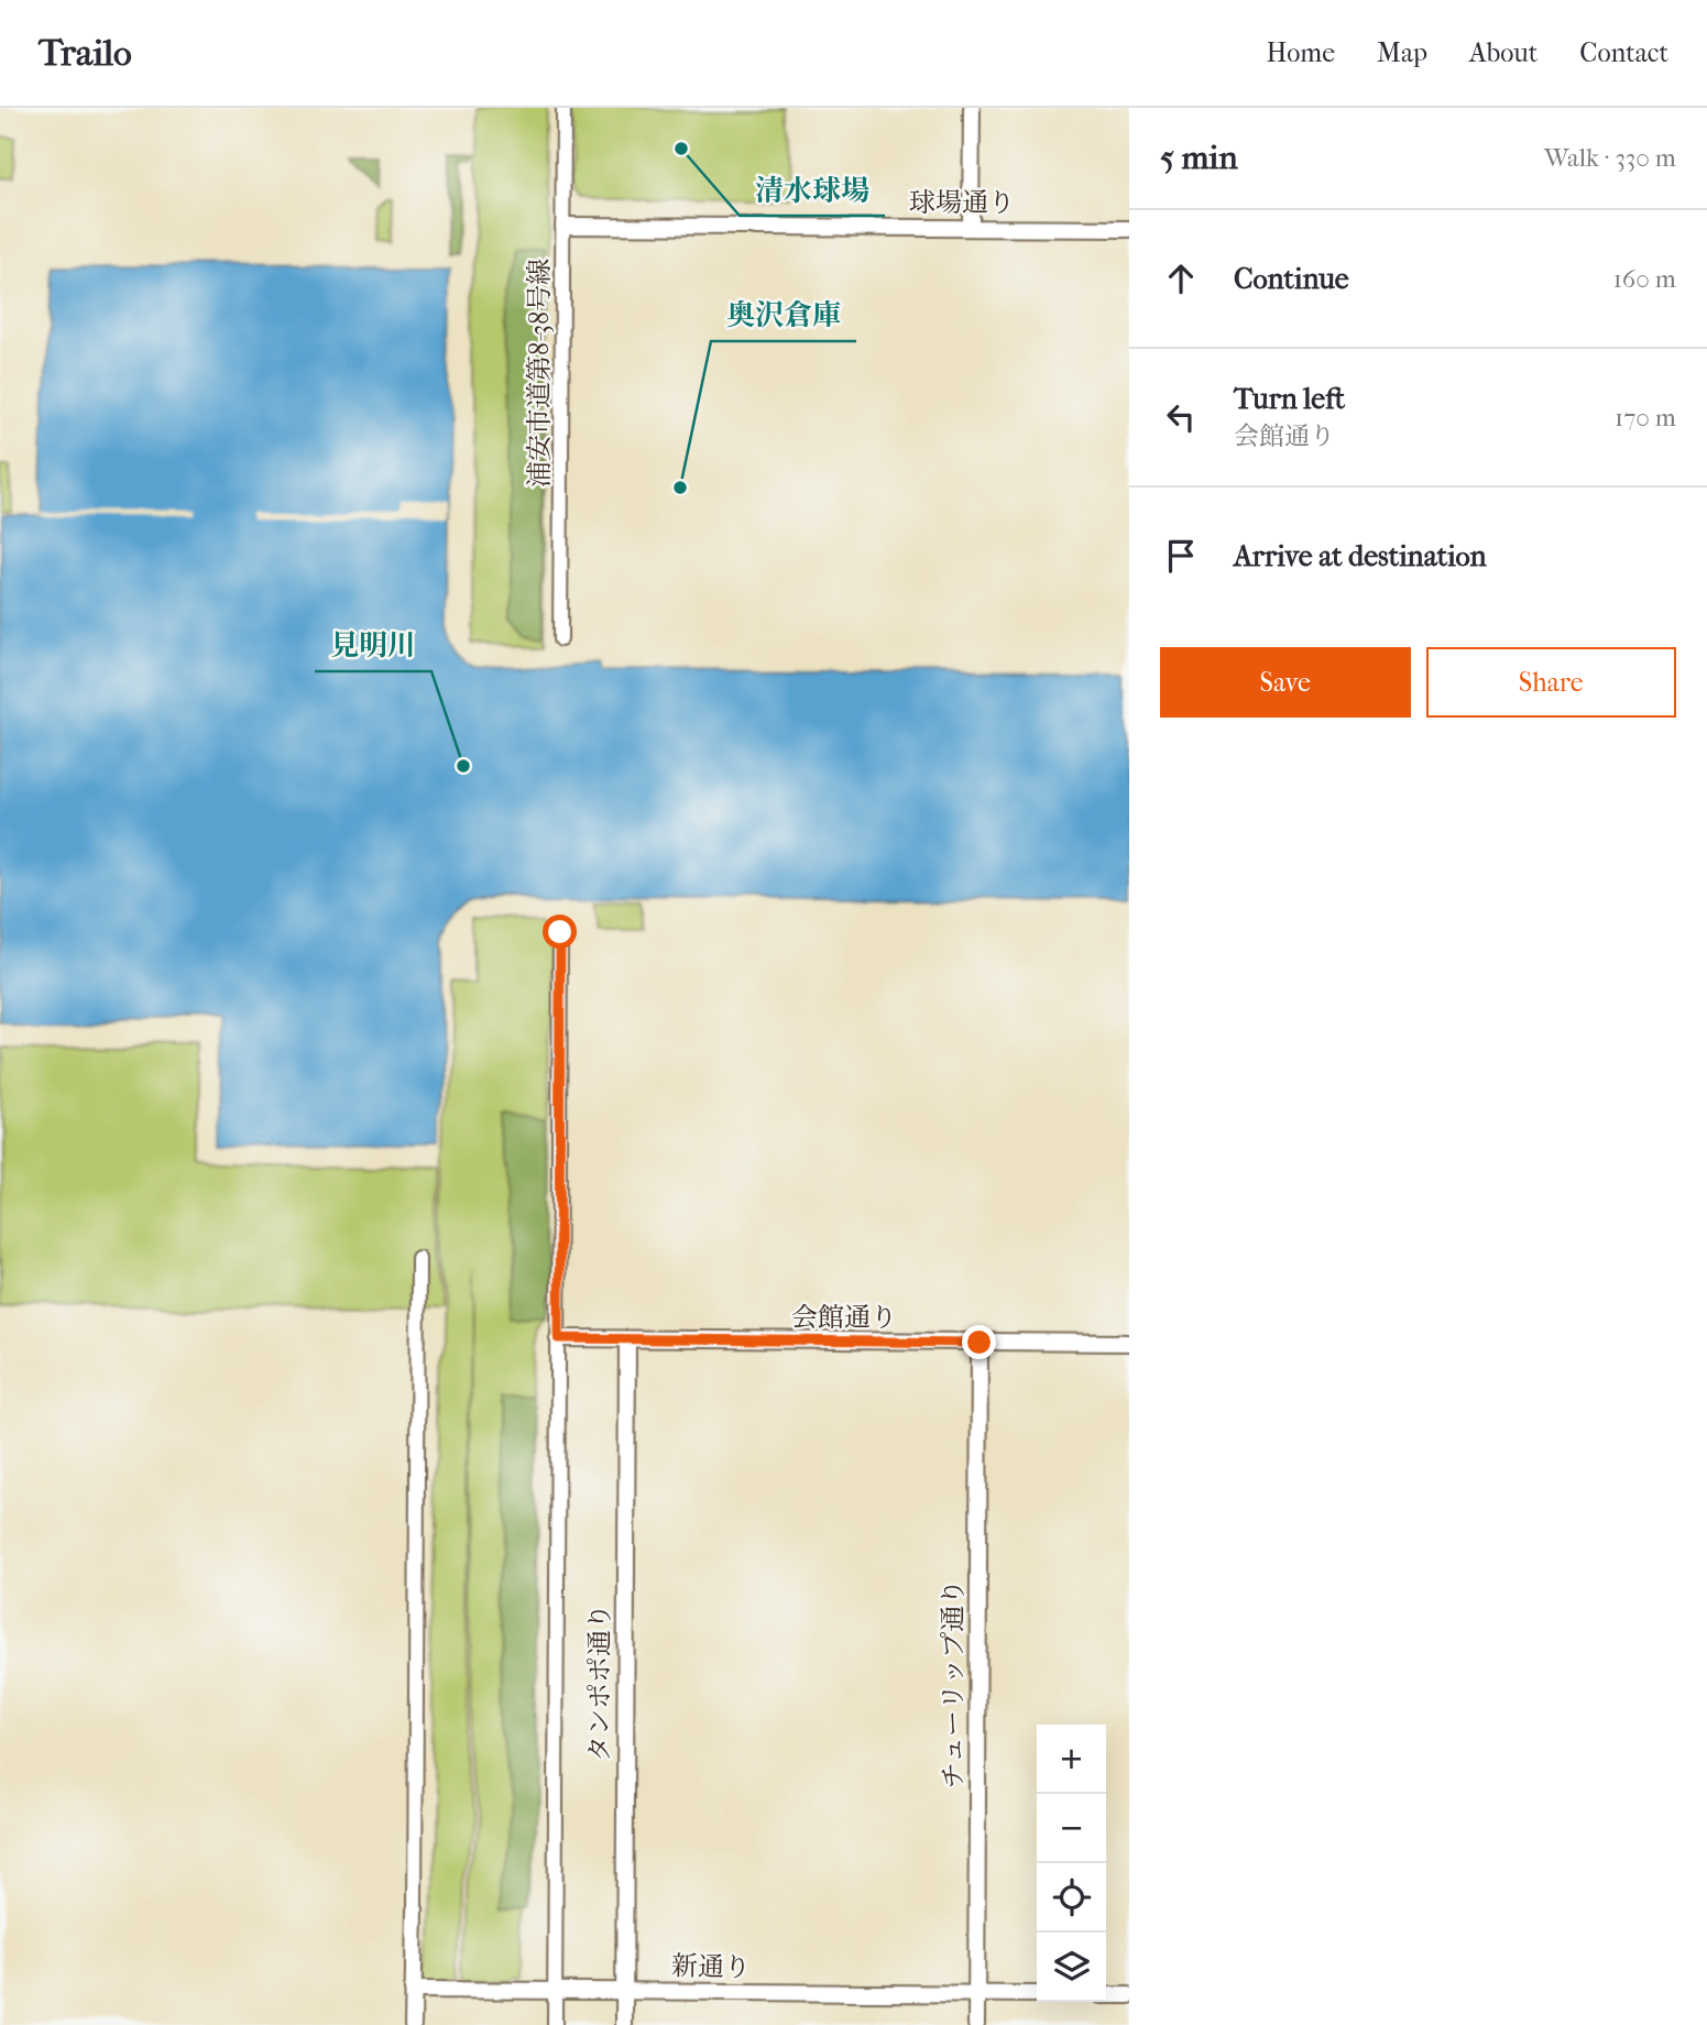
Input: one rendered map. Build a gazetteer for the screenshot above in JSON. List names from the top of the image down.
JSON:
{
  "streets": {
    "street": [
      "球場通り",
      "浦安市道第8-38号線",
      "会館通り",
      "タンポポ通り",
      "チューリップ通り",
      "新通り"
    ]
  },
  "crossings": [
    ["球場通り", "浦安市道第8-38号線"],
    ["会館通り", "タンポポ通り"],
    ["会館通り", "チューリップ通り"],
    ["タンポポ通り", "新通り"],
    ["チューリップ通り", "新通り"]
  ],
  "places": ["清水球場", "奥沢倉庫", "見明川"],
  "page": {
    "header": "Trailo",
    "nav": [
      "Home",
      "Map",
      "About",
      "Contact"
    ],
    "heading": ["5 min", "Walk · 330 m"],
    "list": [
      ["Continue", "160 m"],
      ["Turn left", "会館通り", "170 m"],
      "Arrive at destination"
    ],
    "buttons": ["Save", "Share"],
    "map_buttons": ["+", "−"]
  }
}
